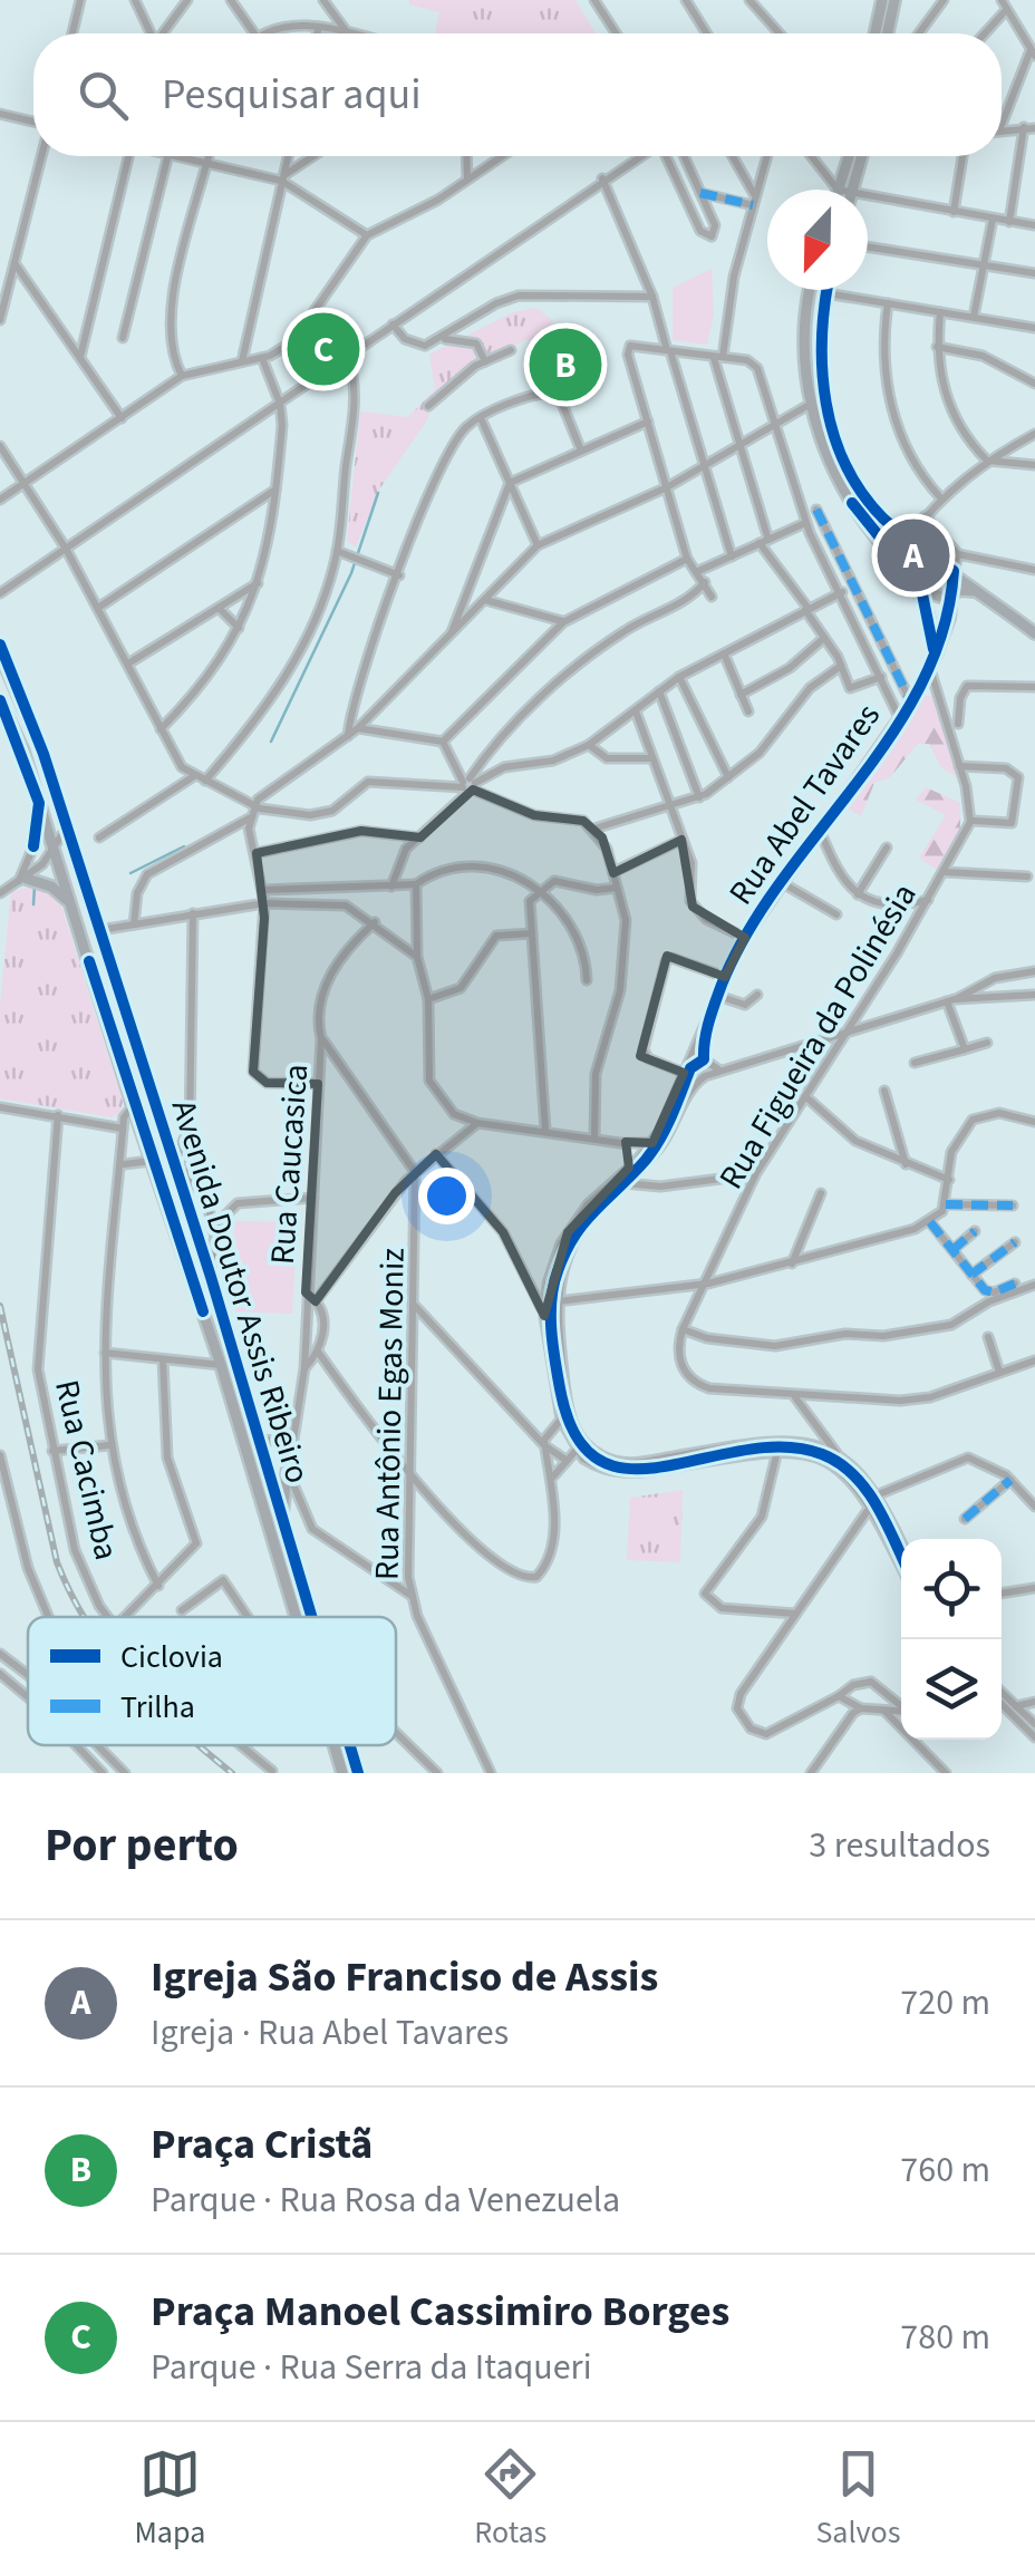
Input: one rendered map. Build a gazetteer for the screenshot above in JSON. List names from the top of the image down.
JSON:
{
  "streets": {
    "main road": ["Rua Abel Tavares", "Avenida Doutor Assis Ribeiro"],
    "street": [
      "Rua Figueira da Polinésia",
      "Rua Caucasica",
      "Rua Antônio Egas Moniz",
      "Rua Cacimba"
    ]
  },
  "crossings": [
    ["Rua Abel Tavares", "Rua Figueira da Polinésia"]
  ],
  "legend": ["Ciclovia", "Trilha"],
  "north": "bottom",
  "page": {
    "search": "Pesquisar aqui",
    "pins": ["C", "B", "A"],
    "heading": ["Por perto", "3 resultados"],
    "list": [
      {
        "mark": "A",
        "name": "Igreja São Franciso de Assis",
        "note": "Igreja · Rua Abel Tavares",
        "value": "720 m"
      },
      {
        "mark": "B",
        "name": "Praça Cristã",
        "note": "Parque · Rua Rosa da Venezuela",
        "value": "760 m"
      },
      {
        "mark": "C",
        "name": "Praça Manoel Cassimiro Borges",
        "note": "Parque · Rua Serra da Itaqueri",
        "value": "780 m"
      }
    ],
    "nav": ["Mapa", "Rotas", "Salvos"]
  }
}
